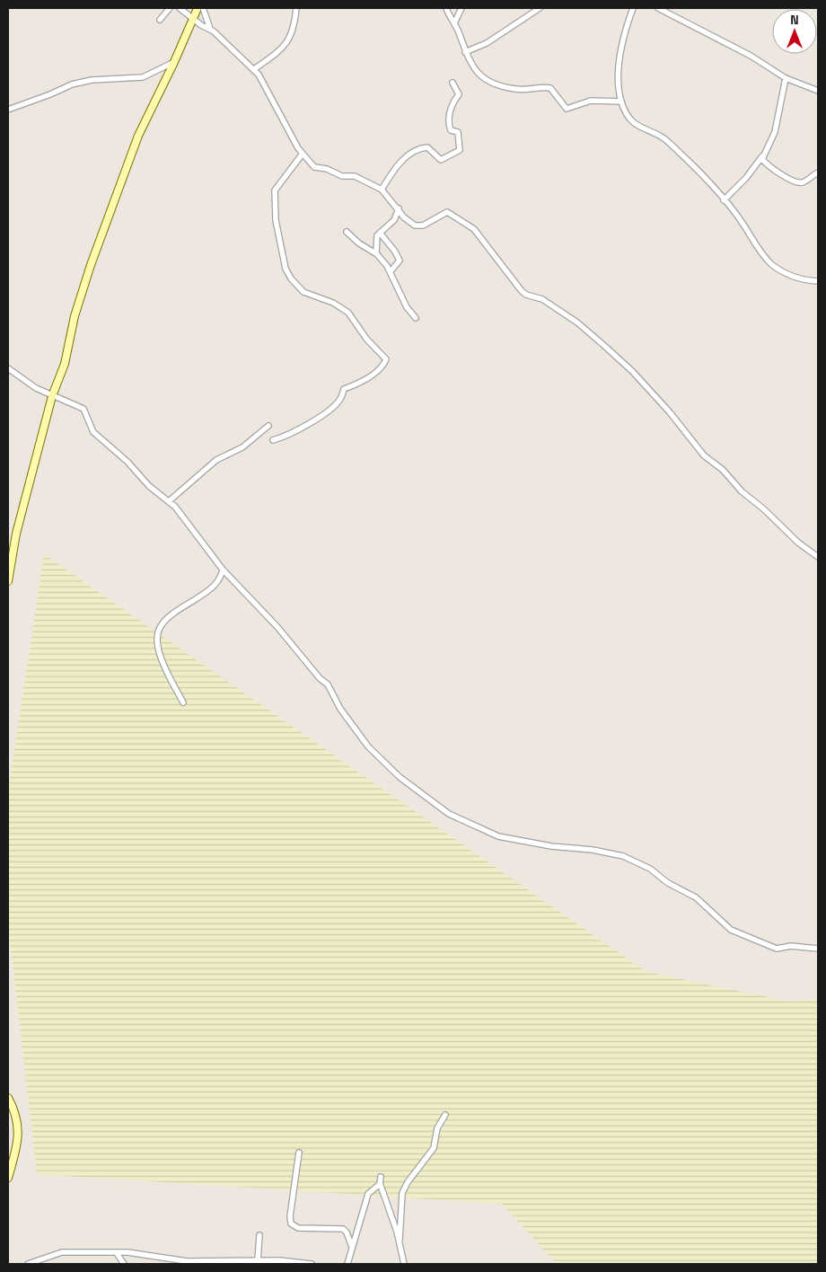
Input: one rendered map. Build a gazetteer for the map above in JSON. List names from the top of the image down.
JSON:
{
  "north": "top"
}
